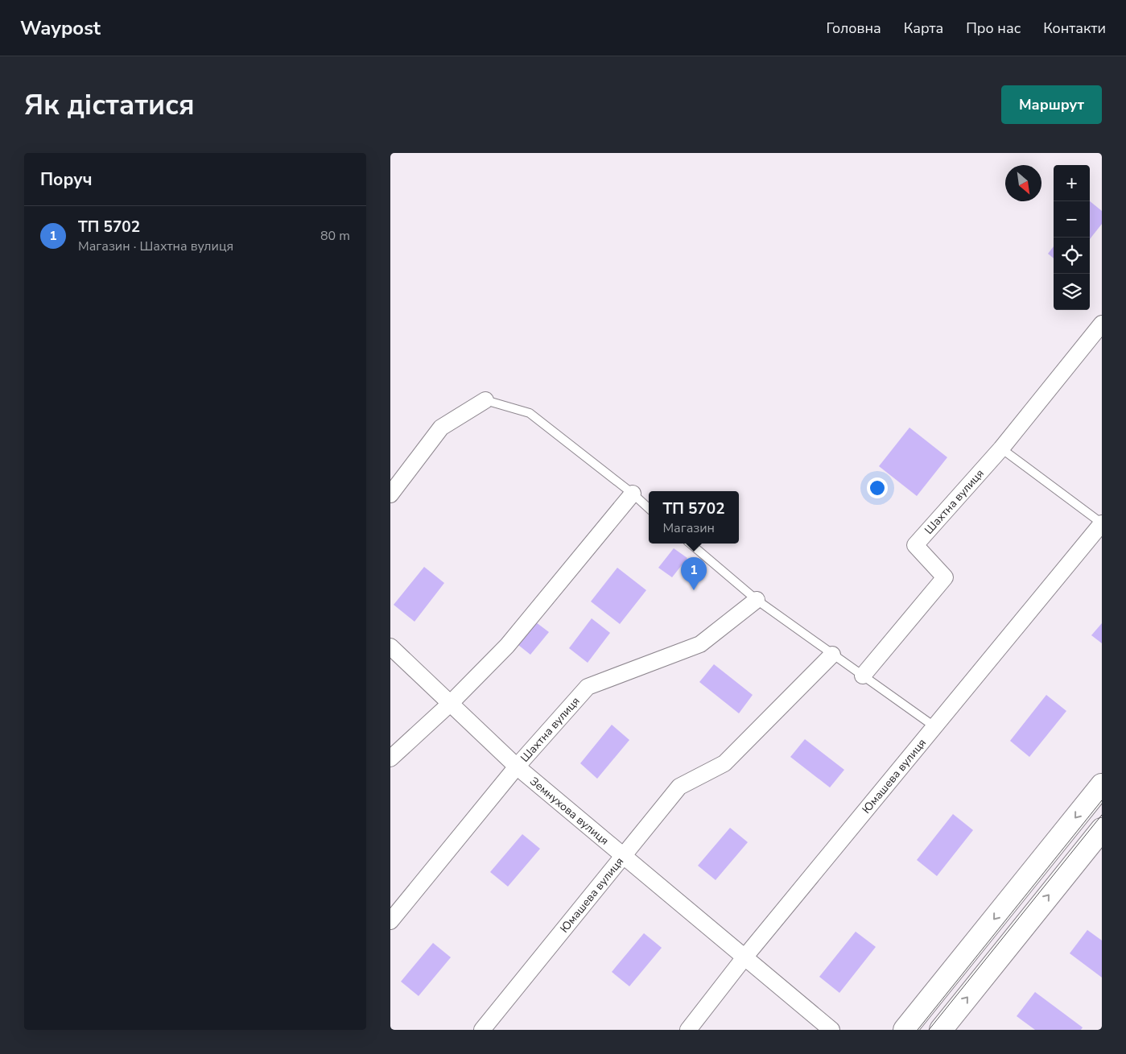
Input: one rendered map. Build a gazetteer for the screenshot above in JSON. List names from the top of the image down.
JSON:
{
  "streets": {
    "street": ["Шахтна вулиця", "Юмашева вулиця", "Земнухова вулиця"]
  },
  "crossings": [
    ["Шахтна вулиця", "Земнухова вулиця"],
    ["Юмашева вулиця", "Земнухова вулиця"]
  ],
  "north": "bottom right",
  "page": {
    "header": "Waypost",
    "nav": [
      "Головна",
      "Карта",
      "Про нас",
      "Контакти"
    ],
    "buttons": "Маршрут",
    "title": "Як дістатися",
    "heading": "Поруч",
    "map_buttons": ["+", "−"],
    "list": [
      {
        "mark": "1",
        "name": "ТП 5702",
        "note": "Магазин · Шахтна вулиця",
        "value": "80 m"
      }
    ],
    "popup": ["ТП 5702", "Магазин"],
    "pins": "1"
  }
}
